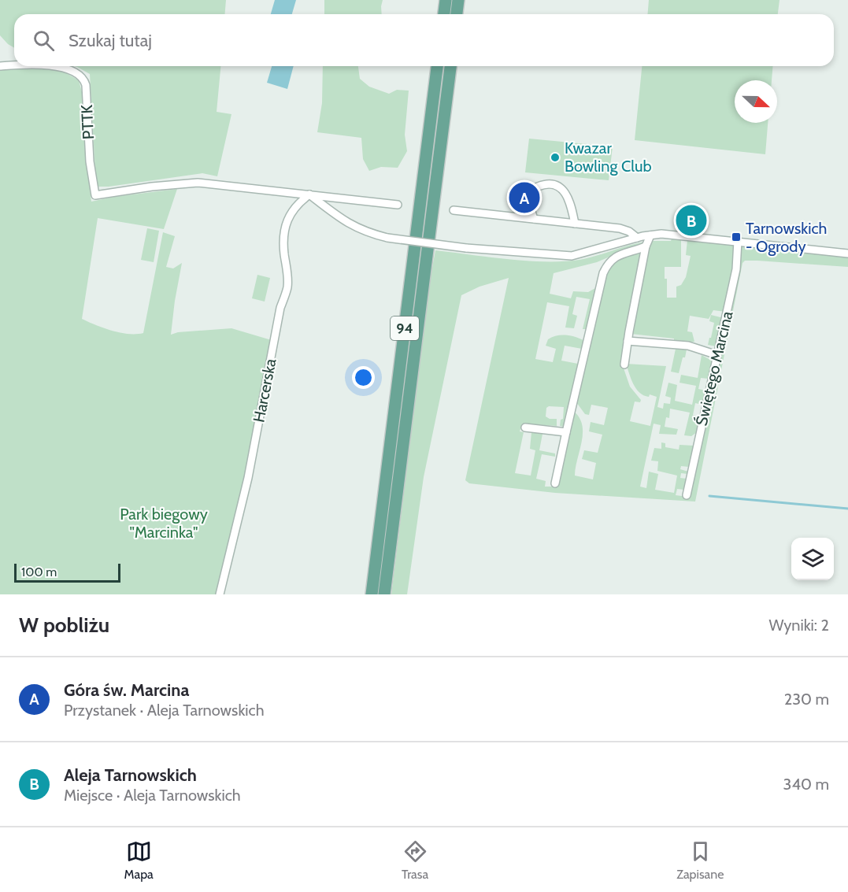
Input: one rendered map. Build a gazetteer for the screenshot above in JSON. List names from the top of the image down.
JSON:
{
  "streets": {
    "main road": ["94"],
    "street": ["PTTK", "Świętego Marcina", "Harcerska"]
  },
  "crossings": [
    ["PTTK", "Harcerska"]
  ],
  "parks": ["Park biegowy \"Marcinka\""],
  "places": {
    "other": ["Kwazar Bowling Club"],
    "transit": ["Tarnowskich - Ogrody"]
  },
  "scale_bar": "100 m",
  "north": "right",
  "page": {
    "search": "Szukaj tutaj",
    "pins": ["A", "B"],
    "scale": "100 m",
    "heading": ["W pobliżu", "Wyniki: 2"],
    "list": [
      {
        "mark": "A",
        "name": "Góra św. Marcina",
        "note": "Przystanek · Aleja Tarnowskich",
        "value": "230 m"
      },
      {
        "mark": "B",
        "name": "Aleja Tarnowskich",
        "note": "Miejsce · Aleja Tarnowskich",
        "value": "340 m"
      }
    ],
    "nav": ["Mapa", "Trasa", "Zapisane"]
  }
}
